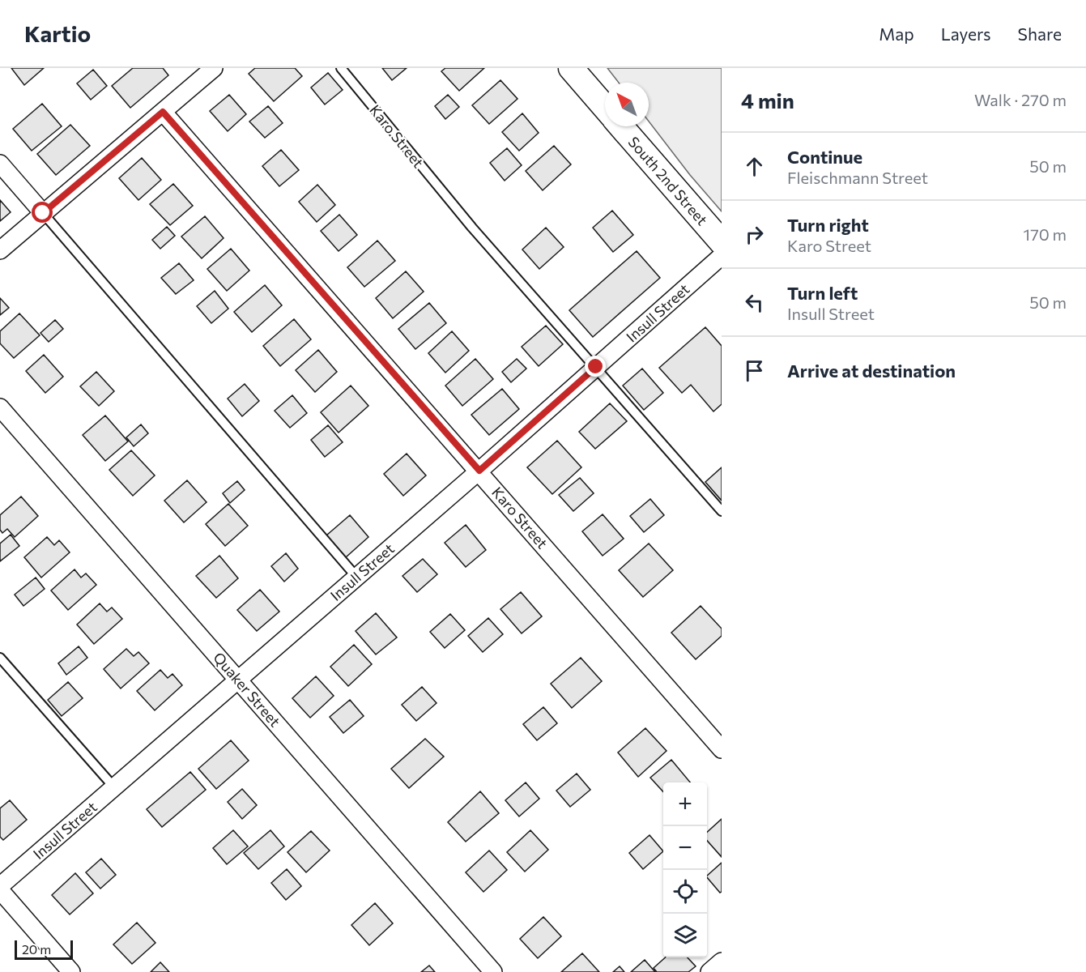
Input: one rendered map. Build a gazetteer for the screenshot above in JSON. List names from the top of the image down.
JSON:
{
  "streets": {
    "main road": ["South 2nd Street"],
    "street": ["Karo Street", "Insull Street", "Quaker Street"]
  },
  "crossings": [
    ["Karo Street", "Insull Street"],
    ["Insull Street", "Quaker Street"]
  ],
  "scale_bar": "20 m",
  "north": "top left",
  "page": {
    "header": "Kartio",
    "nav": ["Map", "Layers", "Share"],
    "heading": ["4 min", "Walk · 270 m"],
    "list": [
      ["Continue", "Fleischmann Street", "50 m"],
      ["Turn right", "Karo Street", "170 m"],
      ["Turn left", "Insull Street", "50 m"],
      "Arrive at destination"
    ],
    "map_buttons": ["+", "−"],
    "scale": "20 m"
  }
}
